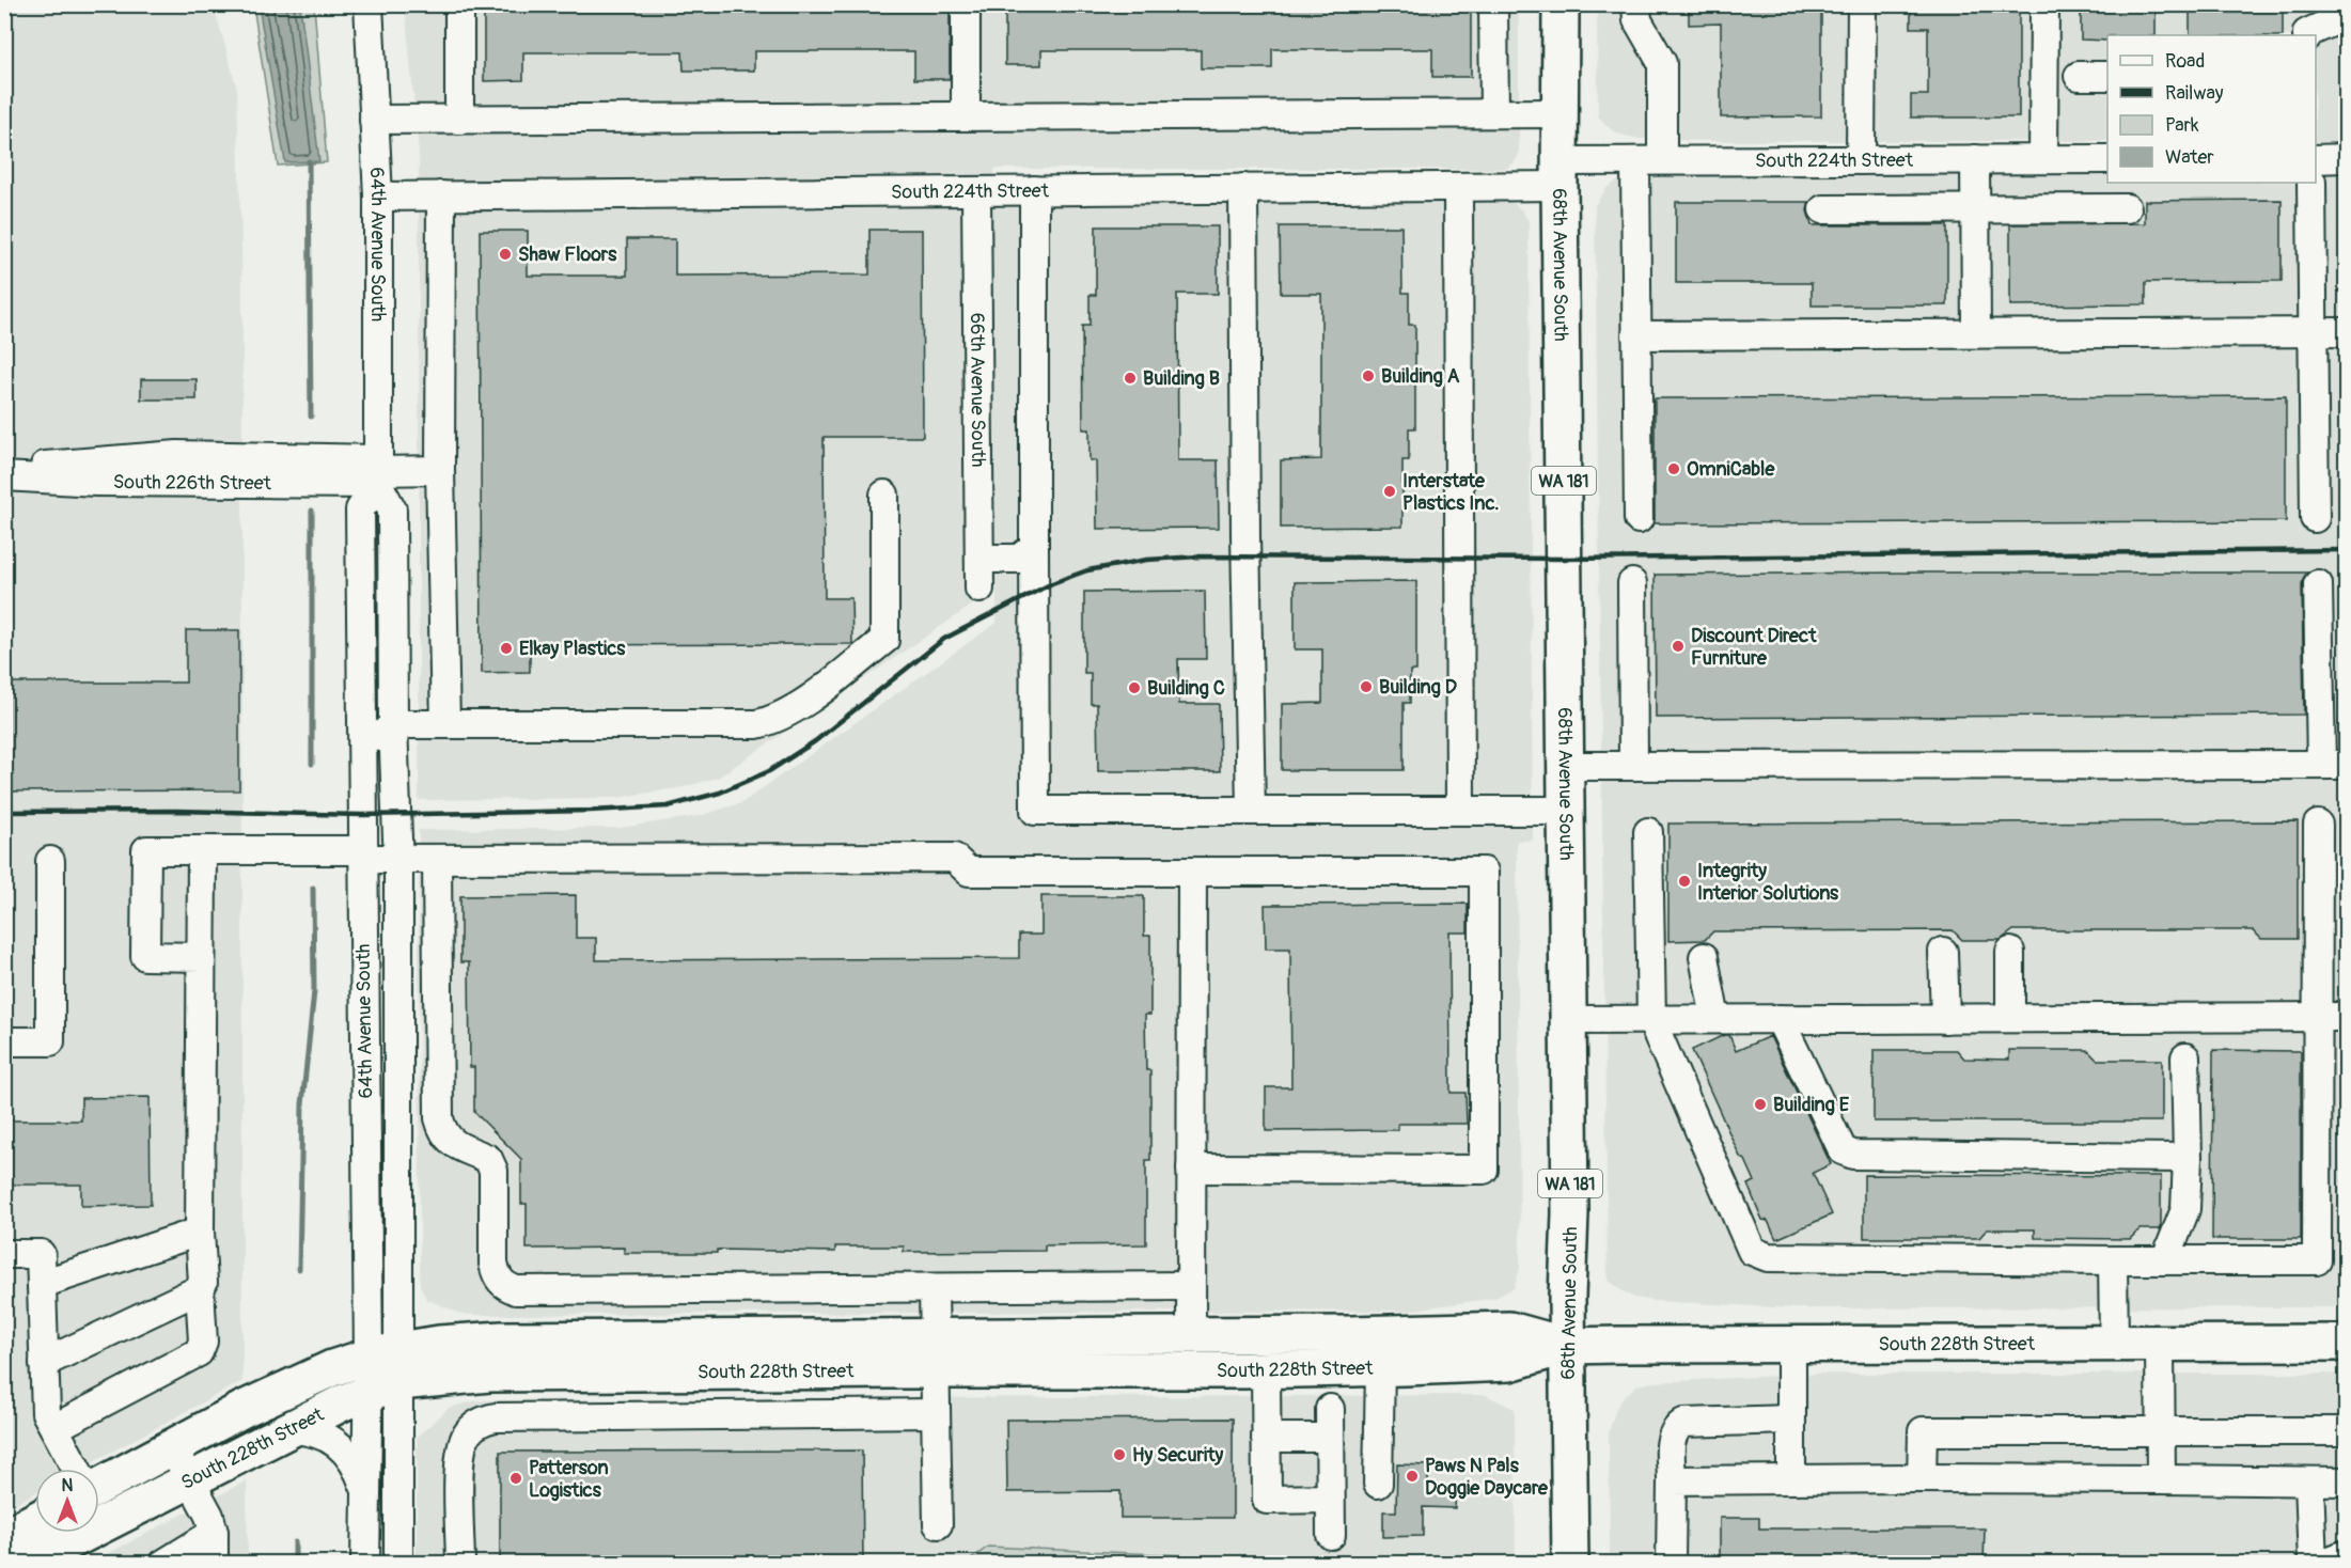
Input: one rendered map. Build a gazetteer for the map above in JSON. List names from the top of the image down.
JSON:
{
  "streets": {
    "main road": ["68th Avenue South", "WA 181", "South 228th Street"],
    "street": [
      "South 224th Street",
      "64th Avenue South",
      "66th Avenue South",
      "South 226th Street"
    ]
  },
  "crossings": [
    ["South 224th Street", "64th Avenue South"],
    ["South 224th Street", "68th Avenue South"],
    ["South 224th Street", "66th Avenue South"],
    ["64th Avenue South", "South 226th Street"],
    ["64th Avenue South", "South 228th Street"],
    ["68th Avenue South", "South 228th Street"]
  ],
  "places": [
    "Shaw Floors",
    "Building A",
    "Building B",
    "OmniCable",
    "Interstate Plastics Inc.",
    "Discount Direct Furniture",
    "Elkay Plastics",
    "Building D",
    "Building C",
    "Integrity Interior Solutions",
    "Building E",
    "Hy Security",
    "Paws N Pals Doggie Daycare",
    "Patterson Logistics"
  ],
  "legend": [
    "Road",
    "Railway",
    "Park",
    "Water"
  ],
  "north": "top"
}
